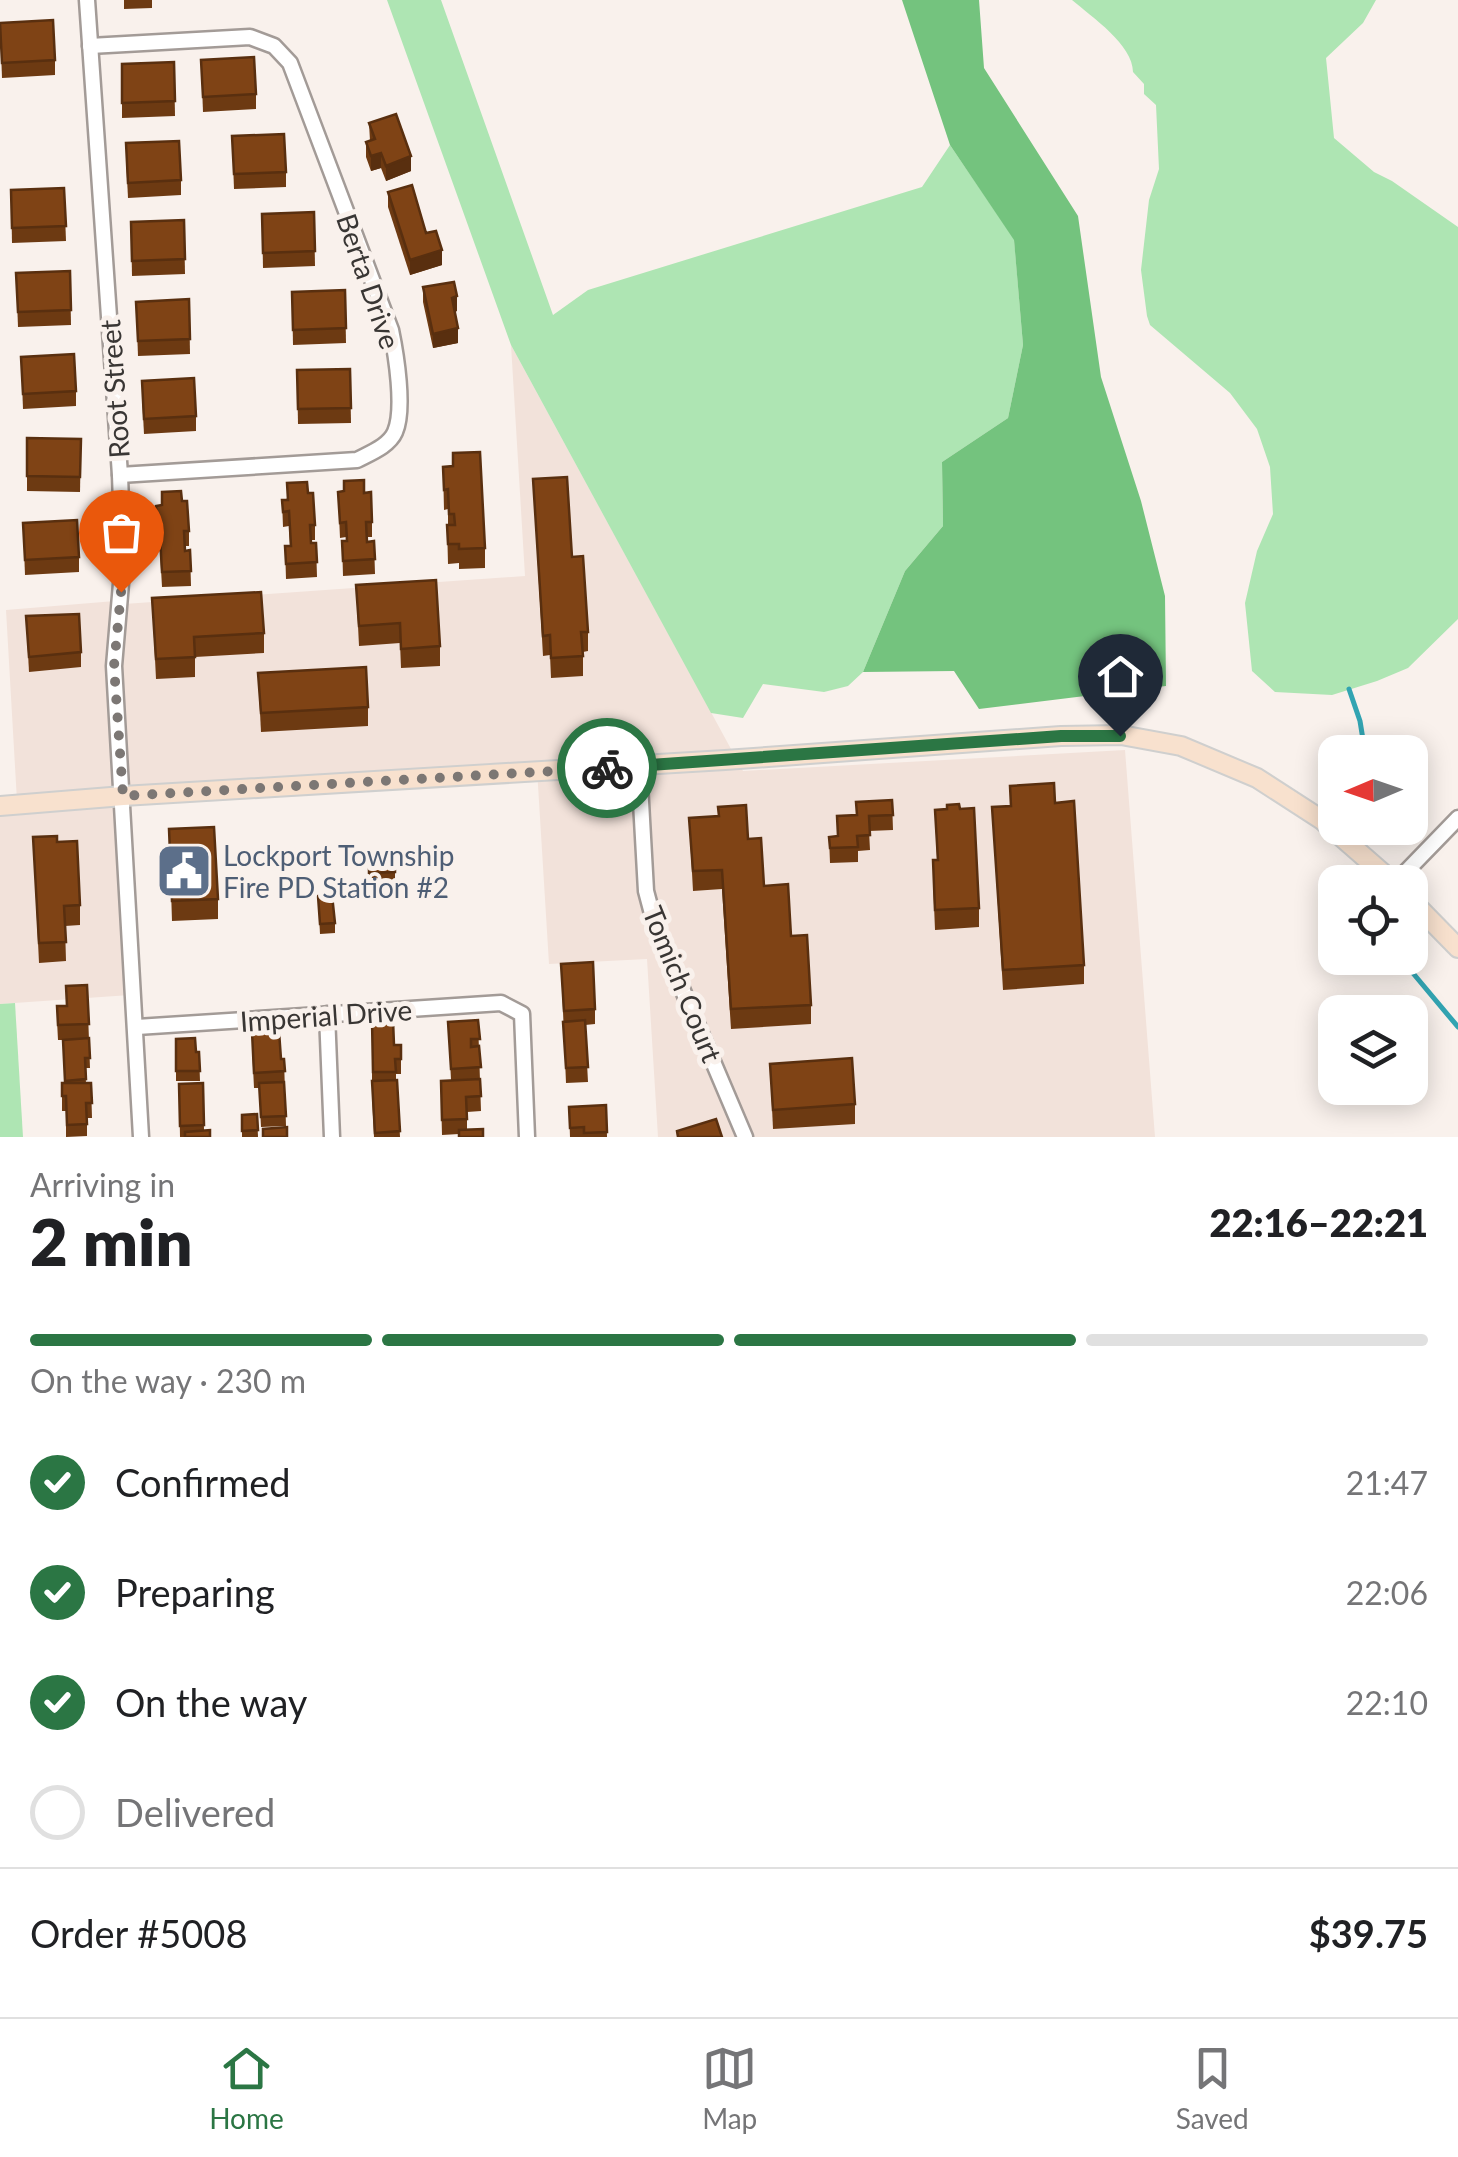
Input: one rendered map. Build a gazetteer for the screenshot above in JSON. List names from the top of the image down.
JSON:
{
  "streets": {
    "street": [
      "Berta Drive",
      "Root Street",
      "Tomich Court",
      "Imperial Drive"
    ]
  },
  "crossings": [
    ["Berta Drive", "Root Street"],
    ["Root Street", "Imperial Drive"]
  ],
  "places": {
    "public building": ["Lockport Township Fire PD Station #2"]
  },
  "north": "left",
  "page": {
    "heading": ["2 min", "Arriving in", "22:16–22:21"],
    "panel": ["Order #5008", "$39.75"],
    "bar": "On the way · 230 m",
    "list": [
      ["Confirmed", "21:47"],
      ["Preparing", "22:06"],
      ["On the way", "22:10"],
      "Delivered"
    ],
    "tabs": ["Home", "Map", "Saved"]
  }
}
